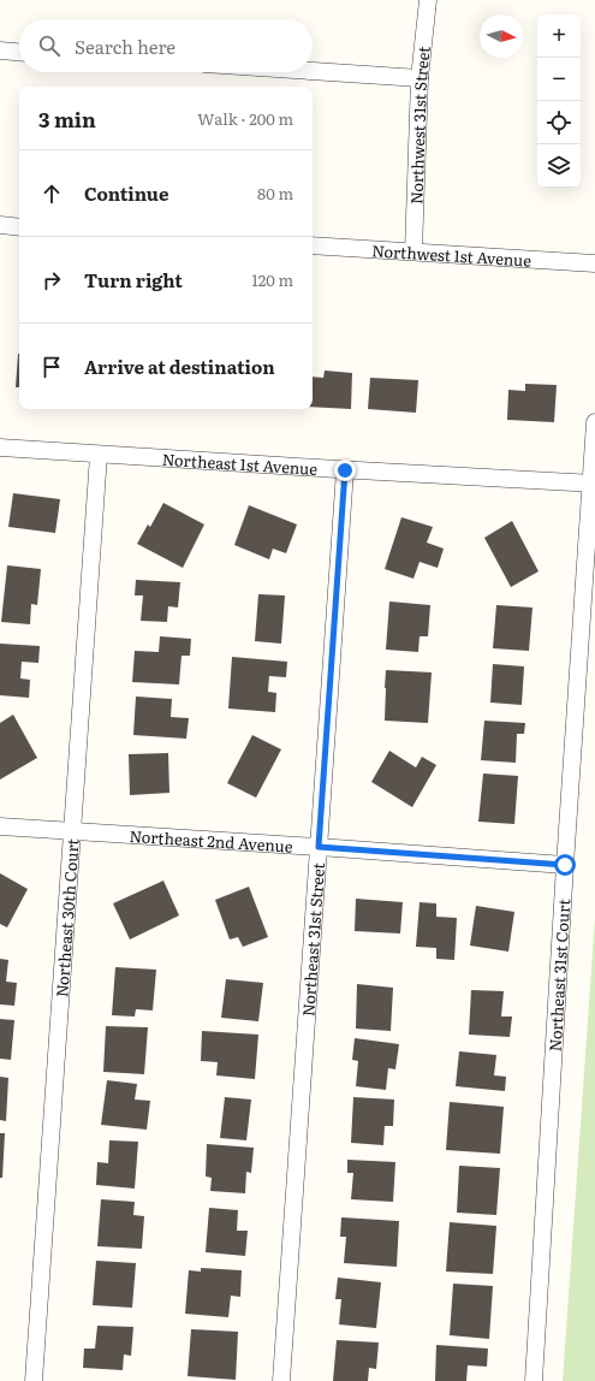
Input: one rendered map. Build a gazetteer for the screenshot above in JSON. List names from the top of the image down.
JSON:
{
  "streets": {
    "street": [
      "Northwest 31st Street",
      "Northwest 1st Avenue",
      "Northeast 1st Avenue",
      "Northeast 2nd Avenue",
      "Northeast 30th Court",
      "Northeast 31st Street",
      "Northeast 31st Court"
    ]
  },
  "crossings": [
    ["Northwest 31st Street", "Northwest 1st Avenue"],
    ["Northeast 1st Avenue", "Northeast 30th Court"],
    ["Northeast 1st Avenue", "Northeast 31st Street"],
    ["Northeast 1st Avenue", "Northeast 31st Court"],
    ["Northeast 2nd Avenue", "Northeast 30th Court"],
    ["Northeast 2nd Avenue", "Northeast 31st Street"],
    ["Northeast 2nd Avenue", "Northeast 31st Court"]
  ],
  "north": "right",
  "page": {
    "map_buttons": ["+", "−"],
    "search": "Search here",
    "heading": ["3 min", "Walk · 200 m"],
    "list": [
      ["Continue", "80 m"],
      ["Turn right", "120 m"],
      "Arrive at destination"
    ]
  }
}
